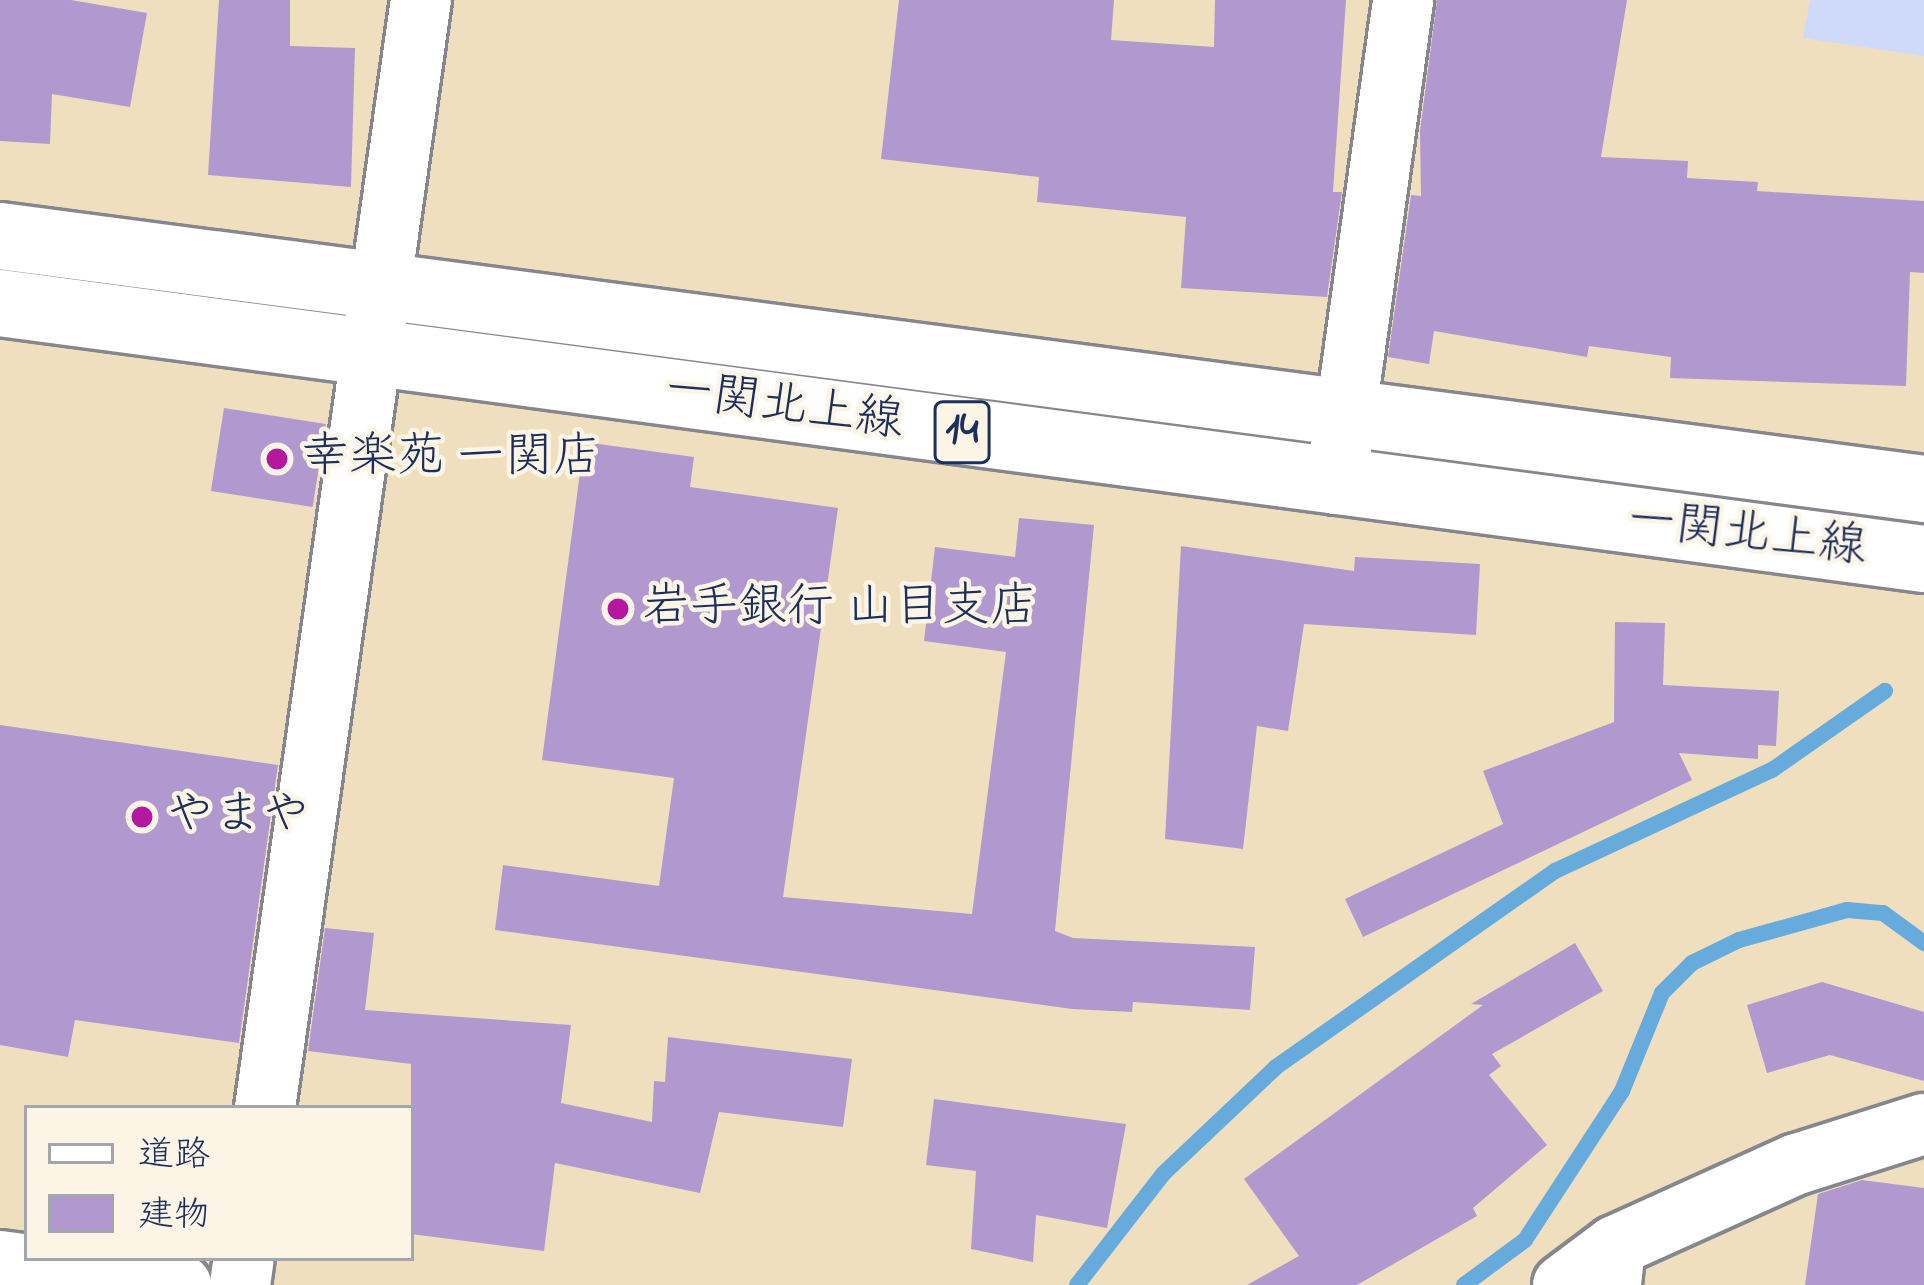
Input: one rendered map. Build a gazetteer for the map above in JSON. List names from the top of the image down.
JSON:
{
  "streets": {
    "main road": ["一関北上線", "14"]
  },
  "places": ["幸楽苑 一関店", "岩手銀行 山目支店", "やまや"],
  "legend": ["道路", "建物"]
}
